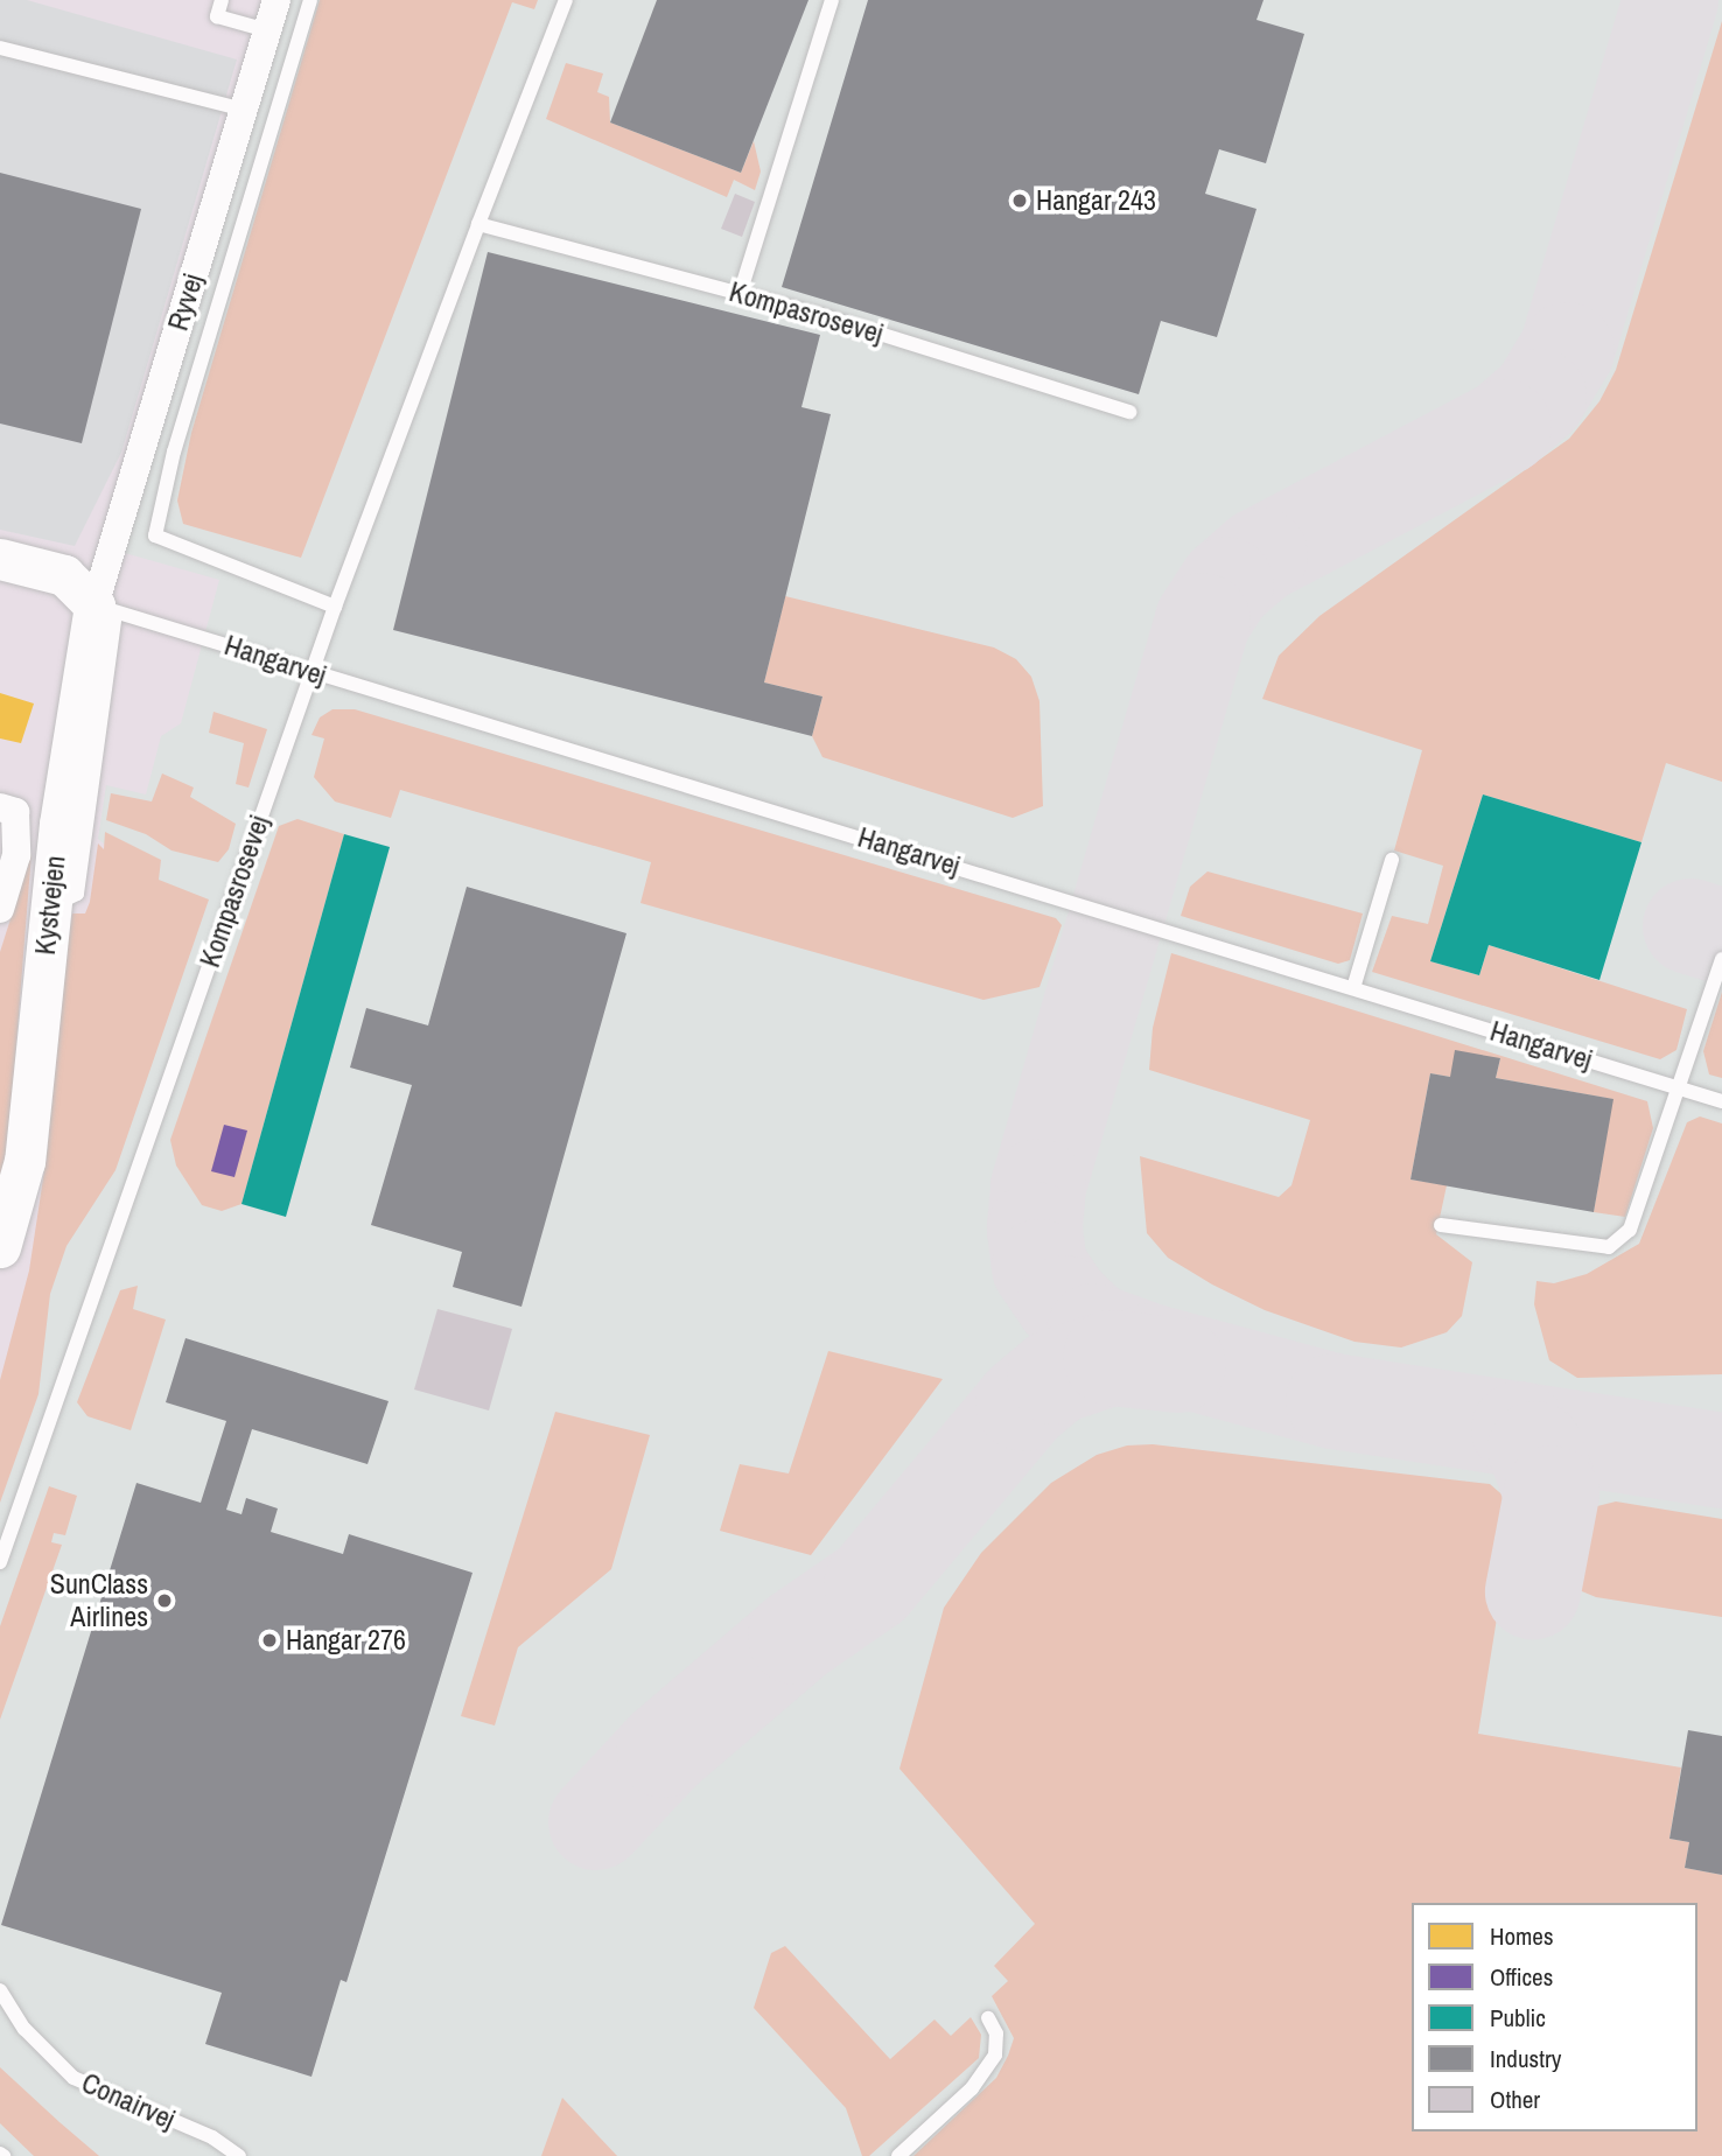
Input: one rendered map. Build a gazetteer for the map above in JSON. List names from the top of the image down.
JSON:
{
  "streets": {
    "street": ["Ryvej", "Kystvejen"],
    "lane": ["Kompasrosevej", "Hangarvej", "Conairvej"]
  },
  "crossings": [
    ["Ryvej", "Hangarvej"],
    ["Ryvej", "Kystvejen"],
    ["Kompasrosevej", "Hangarvej"],
    ["Hangarvej", "Kystvejen"]
  ],
  "places": ["Hangar 243", "SunClass Airlines", "Hangar 276"],
  "legend": [
    "Homes",
    "Offices",
    "Public",
    "Industry",
    "Other"
  ]
}
